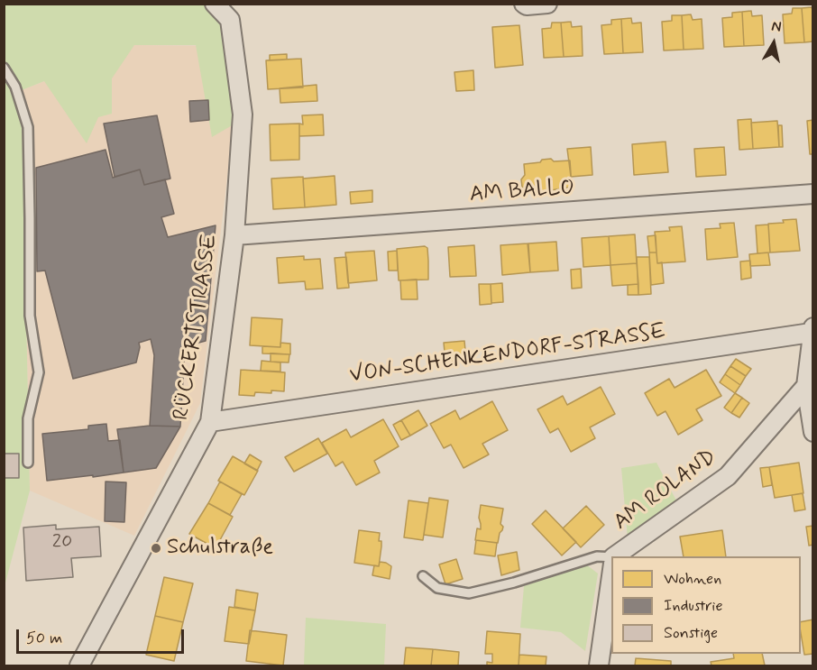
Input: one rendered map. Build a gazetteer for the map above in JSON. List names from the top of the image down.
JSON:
{
  "streets": {
    "street": [
      "AM BALLO",
      "RÜCKERTSTRASSE",
      "VON-SCHENKENDORF-STRASSE",
      "AM ROLAND"
    ]
  },
  "crossings": [
    ["AM BALLO", "RÜCKERTSTRASSE"],
    ["RÜCKERTSTRASSE", "VON-SCHENKENDORF-STRASSE"]
  ],
  "places": ["Schulstraße"],
  "house_numbers": ["20"],
  "legend": ["Wohnen", "Industrie", "Sonstige"],
  "scale_bar": "50 m",
  "north": "top"
}
